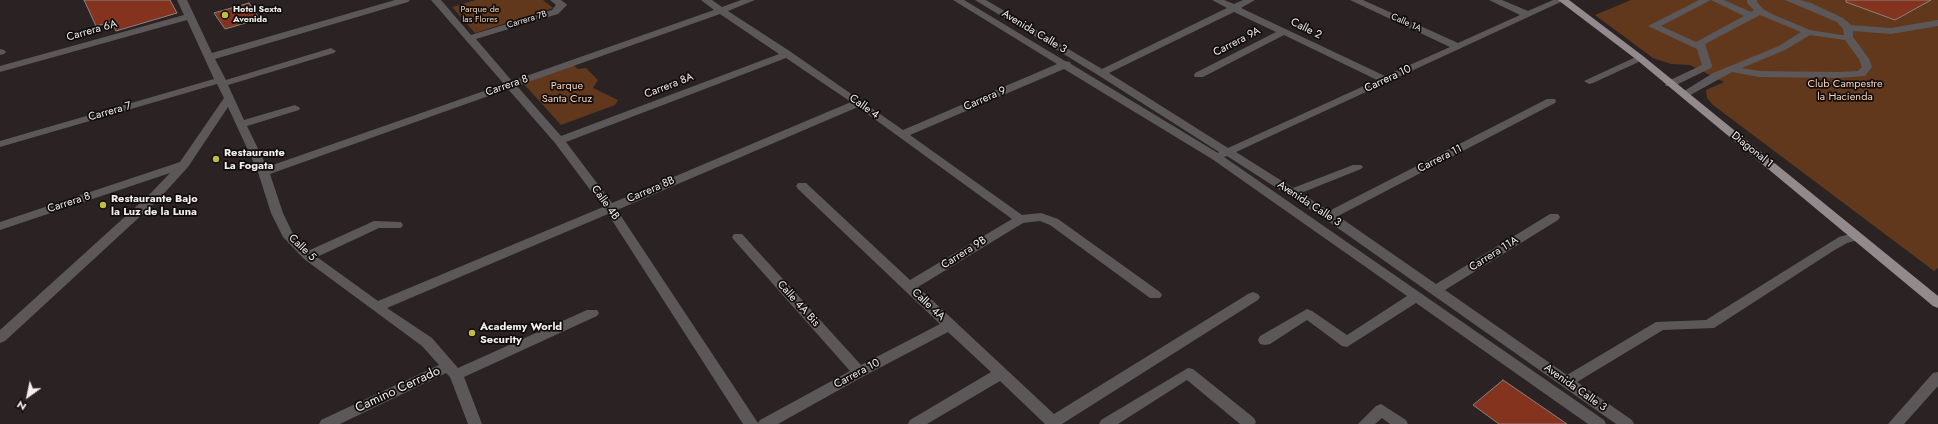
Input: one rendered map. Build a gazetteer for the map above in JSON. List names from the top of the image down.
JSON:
{
  "streets": {
    "main road": ["Diagonal 1"],
    "street": [
      "Carrera 7B",
      "Calle 1A",
      "Calle 2",
      "Carrera 6A",
      "Avenida Calle 3",
      "Carrera 9A",
      "Carrera 10",
      "Carrera 8",
      "Carrera 8A",
      "Carrera 9",
      "Calle 4",
      "Carrera 7",
      "Carrera 11",
      "Carrera 8B",
      "Calle 4B",
      "Calle 5",
      "Carrera 9B",
      "Carrera 11A",
      "Calle 4A Bis",
      "Calle 4A",
      "Camino Cerrado"
    ]
  },
  "crossings": [
    ["Carrera 7B", "Calle 4B"],
    ["Calle 1A", "Carrera 10"],
    ["Calle 2", "Carrera 9A"],
    ["Calle 2", "Carrera 10"],
    ["Carrera 6A", "Calle 5"],
    ["Avenida Calle 3", "Carrera 10"],
    ["Avenida Calle 3", "Carrera 9"],
    ["Avenida Calle 3", "Carrera 11"],
    ["Avenida Calle 3", "Carrera 11A"],
    ["Carrera 10", "Calle 4A Bis"],
    ["Carrera 10", "Calle 4A"],
    ["Carrera 8", "Calle 4"],
    ["Carrera 8", "Calle 4B"],
    ["Carrera 8", "Calle 5"],
    ["Carrera 8A", "Calle 4"],
    ["Carrera 8A", "Calle 4B"],
    ["Carrera 9", "Calle 4"],
    ["Calle 4", "Carrera 8B"],
    ["Calle 4", "Carrera 9B"],
    ["Carrera 7", "Calle 5"],
    ["Carrera 8B", "Calle 4B"],
    ["Carrera 8B", "Calle 5"],
    ["Calle 5", "Camino Cerrado"],
    ["Carrera 9B", "Calle 4A"]
  ],
  "parks": ["Parque de las Flores", "Club Campestre la Hacienda", "Parque Santa Cruz"],
  "places": [
    "Hotel Sexta Avenida",
    "Restaurante La Fogata",
    "Restaurante Bajo la Luz de la Luna",
    "Academy World Security"
  ],
  "north": "bottom left"
}
